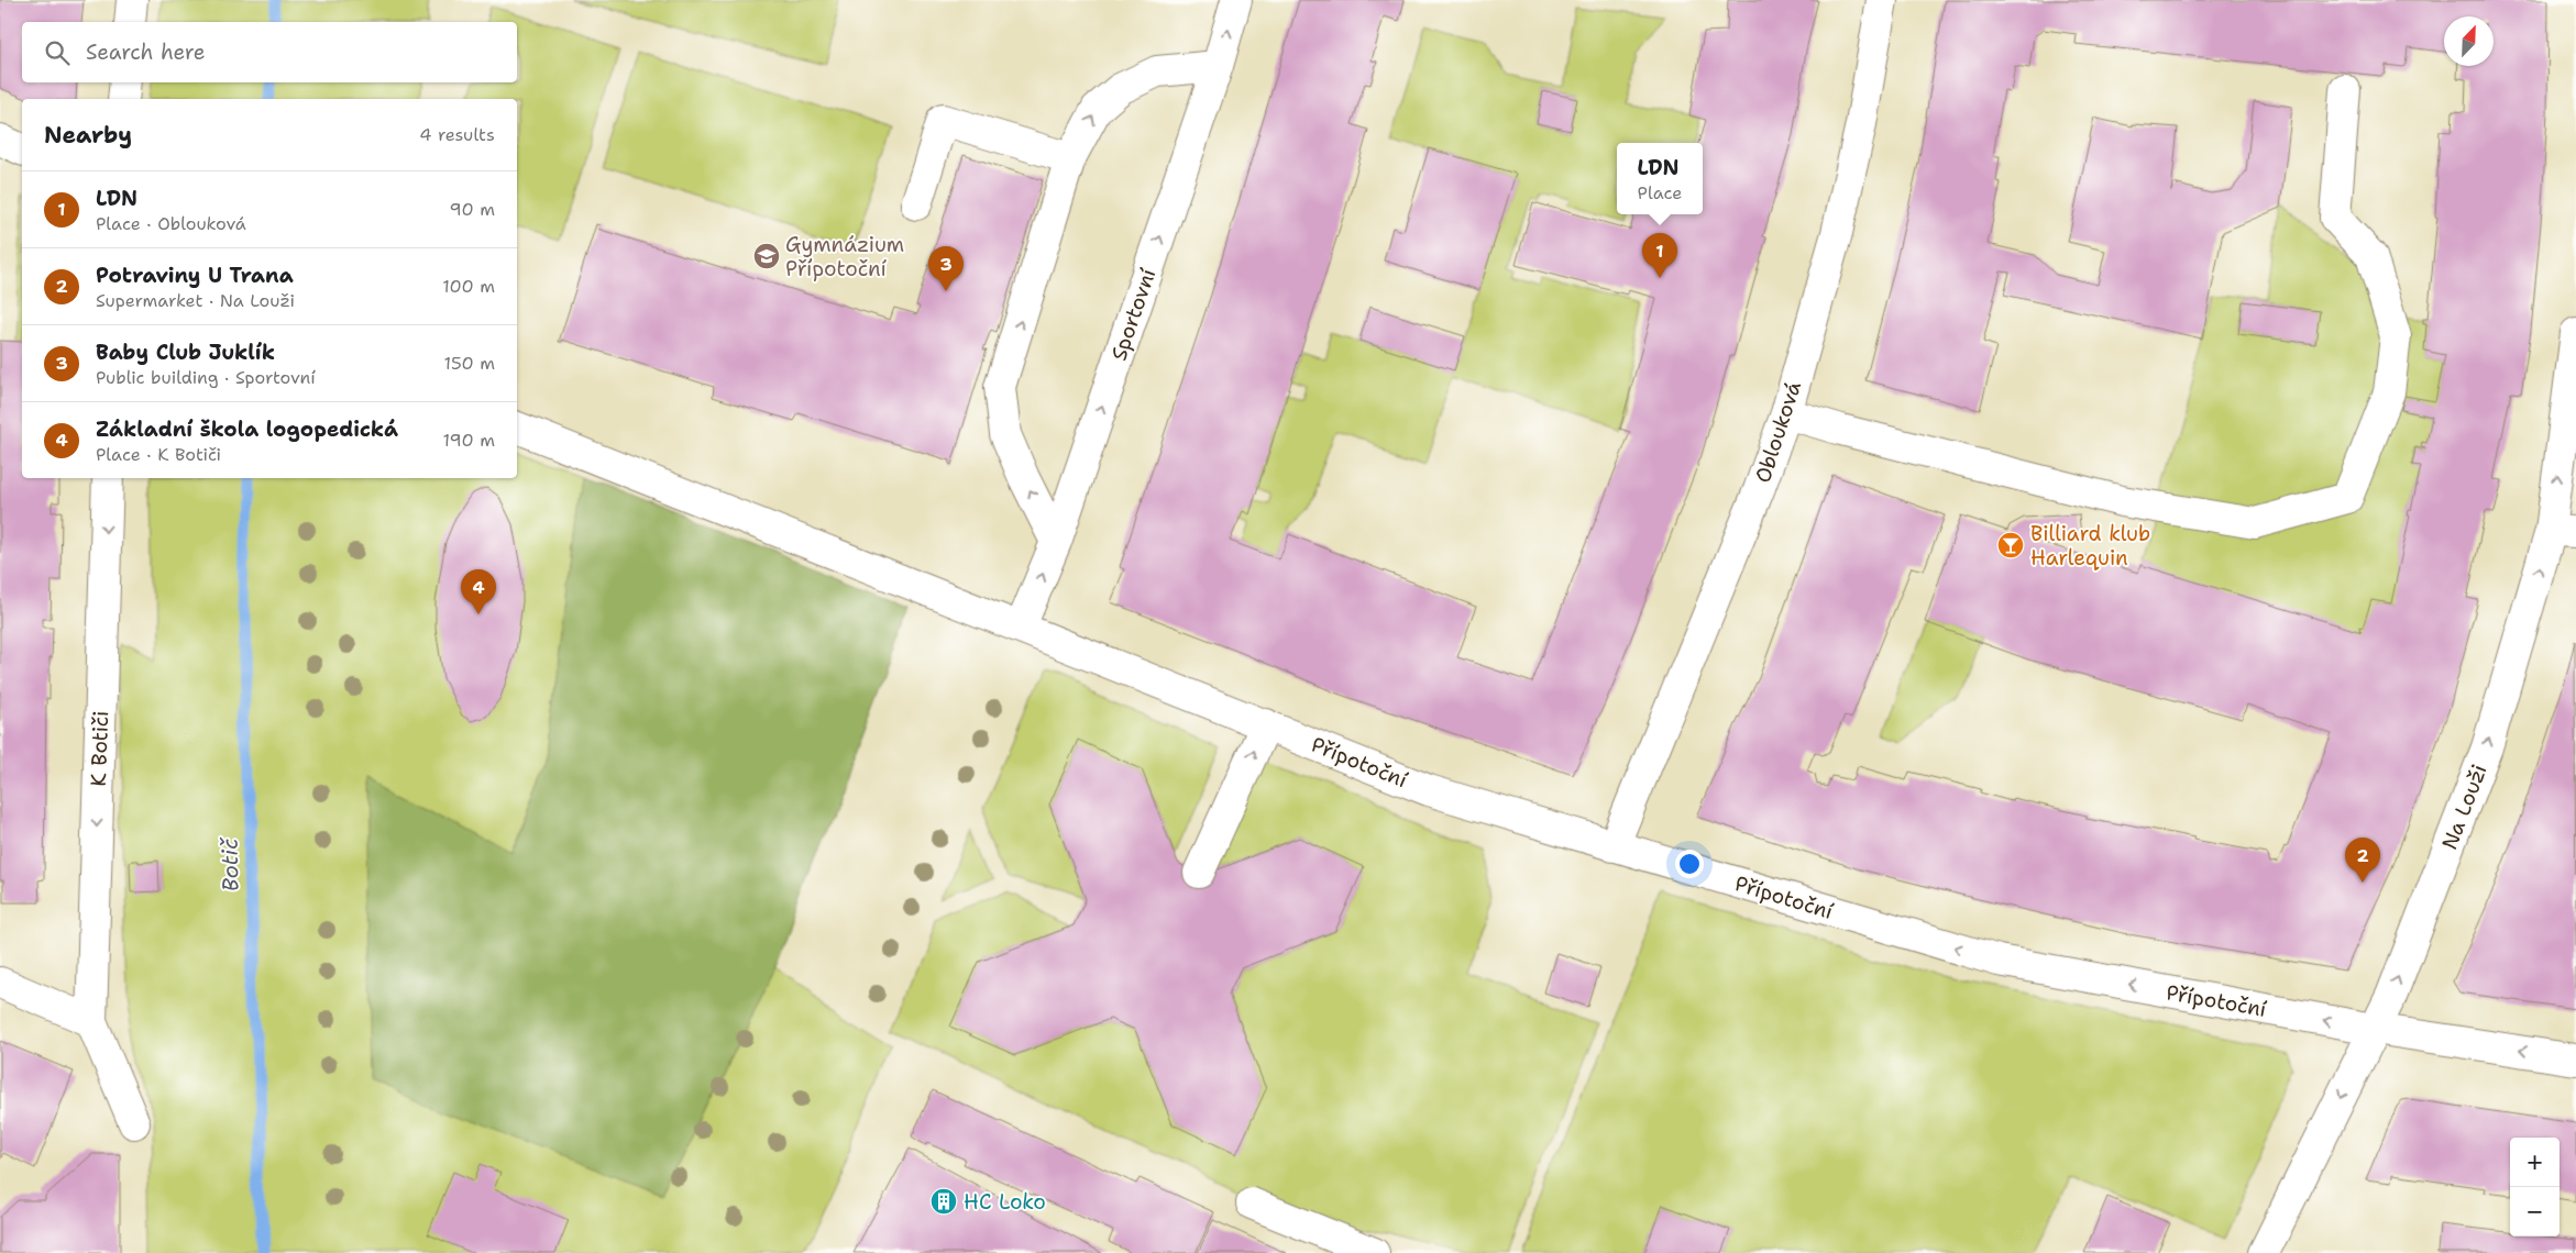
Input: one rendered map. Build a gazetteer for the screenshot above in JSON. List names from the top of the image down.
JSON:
{
  "streets": {
    "street": [
      "Sportovní",
      "Oblouková",
      "K Botiči",
      "Přípotoční",
      "Na Louži"
    ]
  },
  "crossings": [
    ["Sportovní", "Přípotoční"],
    ["Oblouková", "Přípotoční"],
    ["Přípotoční", "Na Louži"]
  ],
  "one_way": ["K Botiči", "Přípotoční"],
  "water": ["Botič"],
  "places": {
    "school or university": ["Gymnázium Přípotoční"],
    "bar": ["Billiard klub Harlequin"],
    "building": ["HC Loko"]
  },
  "north": "top right",
  "page": {
    "search": "Search here",
    "heading": ["Nearby", "4 results"],
    "popup": ["LDN", "Place"],
    "list": [
      {
        "mark": "1",
        "name": "LDN",
        "note": "Place · Oblouková",
        "value": "90 m"
      },
      {
        "mark": "2",
        "name": "Potraviny U Trana",
        "note": "Supermarket · Na Louži",
        "value": "100 m"
      },
      {
        "mark": "3",
        "name": "Baby Club Juklík",
        "note": "Public building · Sportovní",
        "value": "150 m"
      },
      {
        "mark": "4",
        "name": "Základní škola logopedická",
        "note": "Place · K Botiči",
        "value": "190 m"
      }
    ],
    "pins": [
      "1",
      "3",
      "4",
      "2"
    ],
    "map_buttons": ["+", "−"]
  }
}
